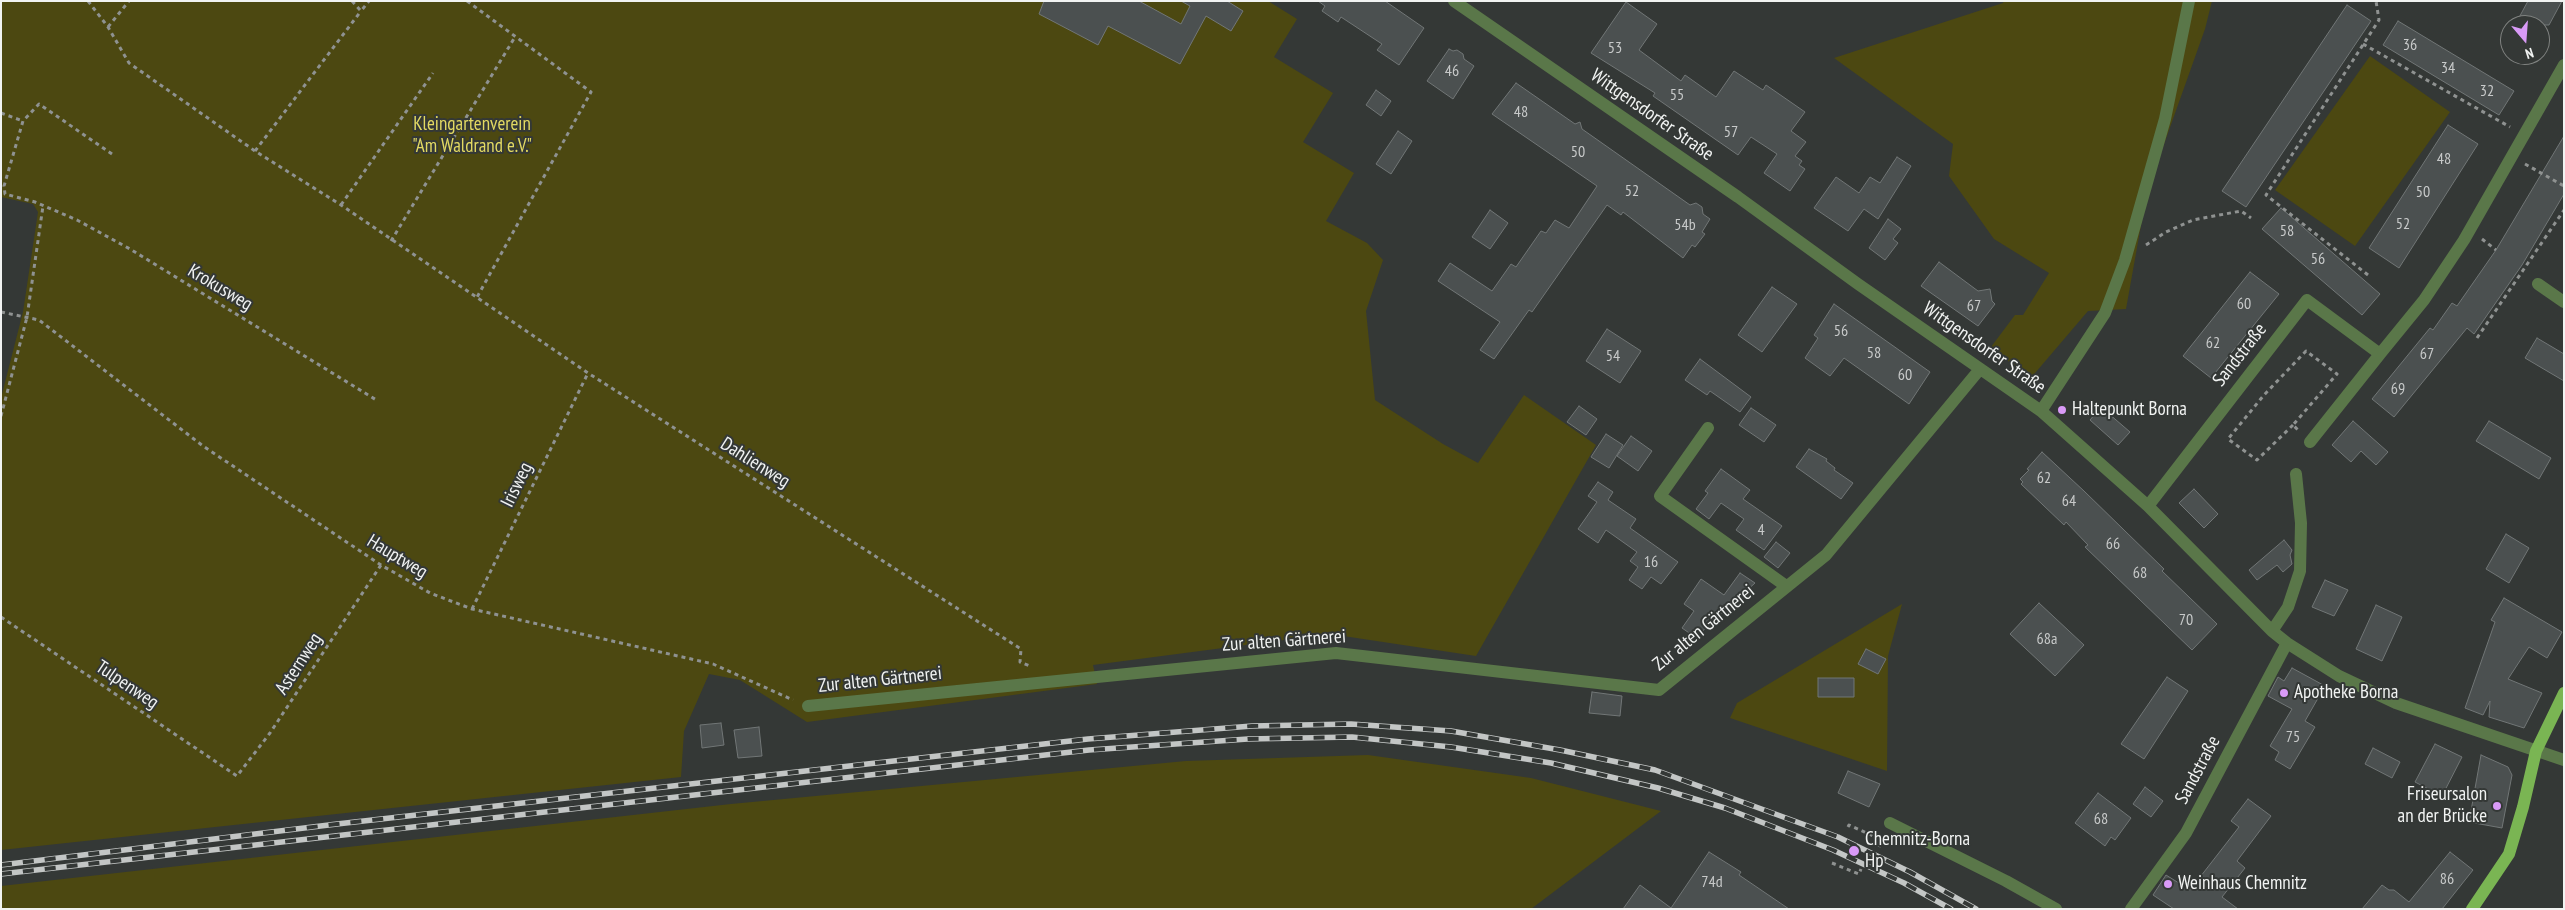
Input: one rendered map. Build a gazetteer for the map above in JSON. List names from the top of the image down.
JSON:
{
  "streets": {
    "street": ["Wittgensdorfer Straße", "Sandstraße", "Zur alten Gärtnerei"],
    "path": [
      "Krokusweg",
      "Dahlienweg",
      "Irisweg",
      "Hauptweg",
      "Asternweg",
      "Tulpenweg"
    ]
  },
  "crossings": [
    ["Wittgensdorfer Straße", "Sandstraße"],
    ["Wittgensdorfer Straße", "Zur alten Gärtnerei"],
    ["Dahlienweg", "Irisweg"],
    ["Irisweg", "Hauptweg"],
    ["Hauptweg", "Zur alten Gärtnerei"],
    ["Hauptweg", "Asternweg"],
    ["Asternweg", "Tulpenweg"]
  ],
  "parks": ["Kleingartenverein \"Am Waldrand e.V.\""],
  "places": [
    "Haltepunkt Borna",
    "Apotheke Borna",
    "Friseursalon an der Brücke",
    "Chemnitz-Borna Hp",
    "Weinhaus Chemnitz"
  ],
  "house_numbers": [
    "36",
    "53",
    "34",
    "46",
    "32",
    "55",
    "48",
    "57",
    "50",
    "48",
    "52",
    "50",
    "52",
    "54b",
    "58",
    "56",
    "60",
    "67",
    "56",
    "62",
    "58",
    "67",
    "54",
    "60",
    "69",
    "62",
    "64",
    "4",
    "66",
    "16",
    "68",
    "70",
    "68a",
    "75",
    "68",
    "86",
    "74d"
  ],
  "north": "bottom"
}
